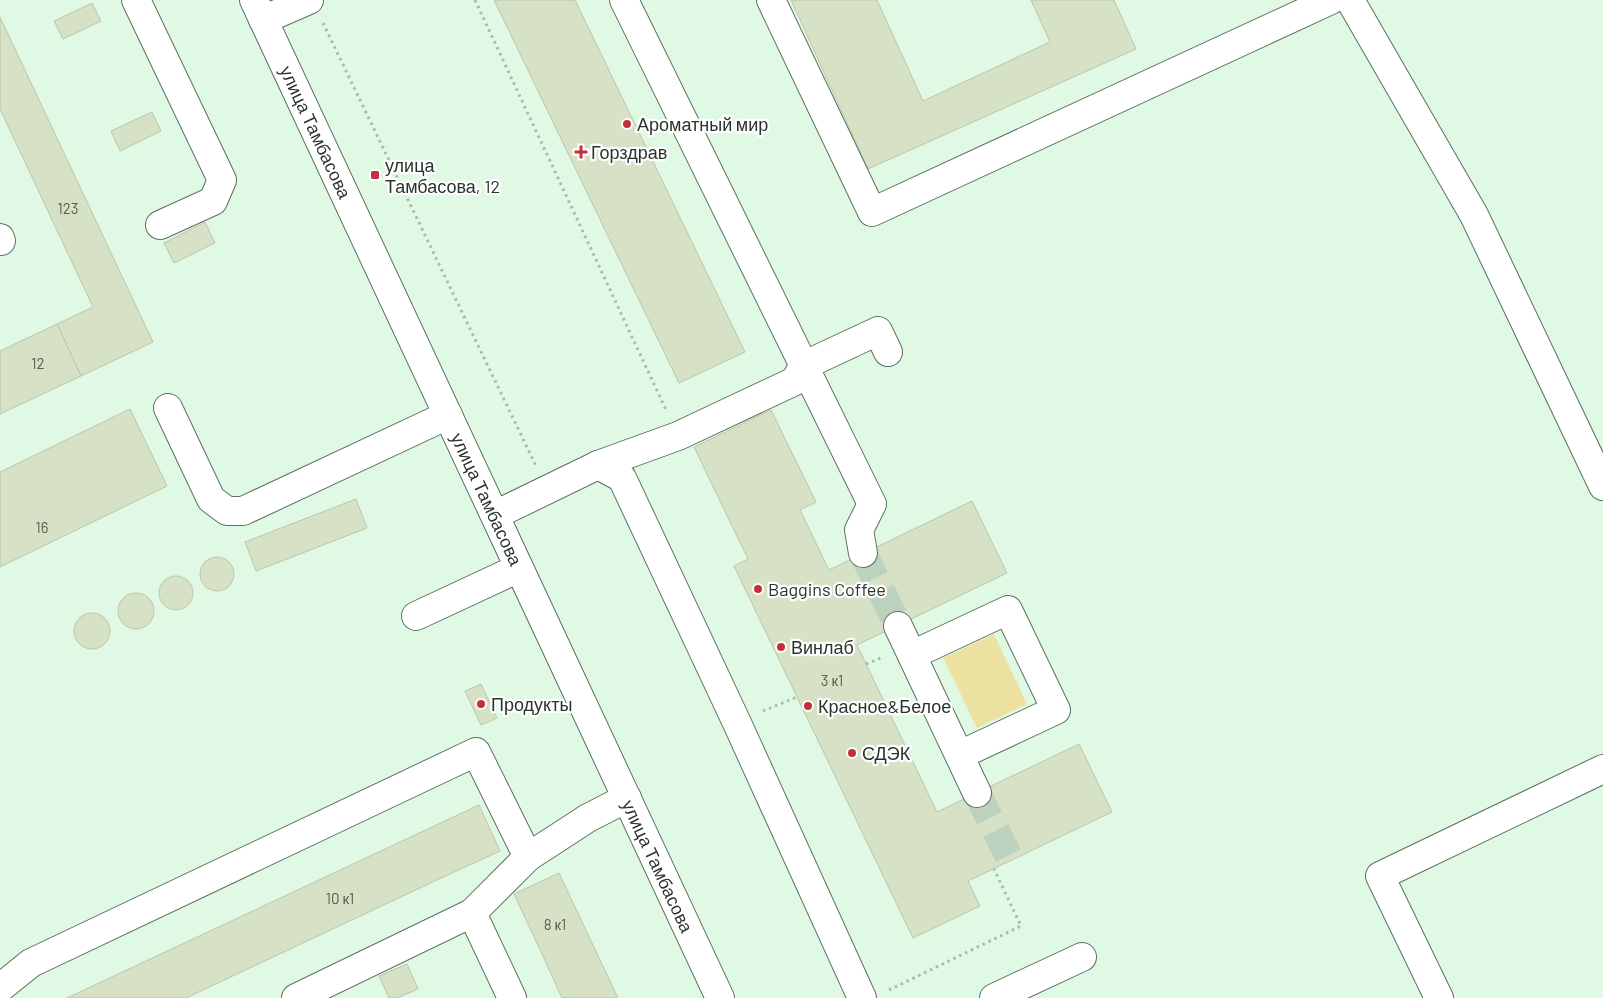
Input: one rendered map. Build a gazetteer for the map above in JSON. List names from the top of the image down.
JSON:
{
  "streets": {
    "street": ["улица Тамбасова"]
  },
  "places": {
    "other": [
      "Ароматный мир",
      "Baggins Coffee",
      "Винлаб",
      "Продукты",
      "Красное&Белое",
      "СДЭК"
    ],
    "health": ["Горздрав"],
    "transit": ["улица Тамбасова, 12"]
  },
  "house_numbers": [
    "123",
    "12",
    "16",
    "3 к1",
    "10 к1",
    "8 к1"
  ]
}
